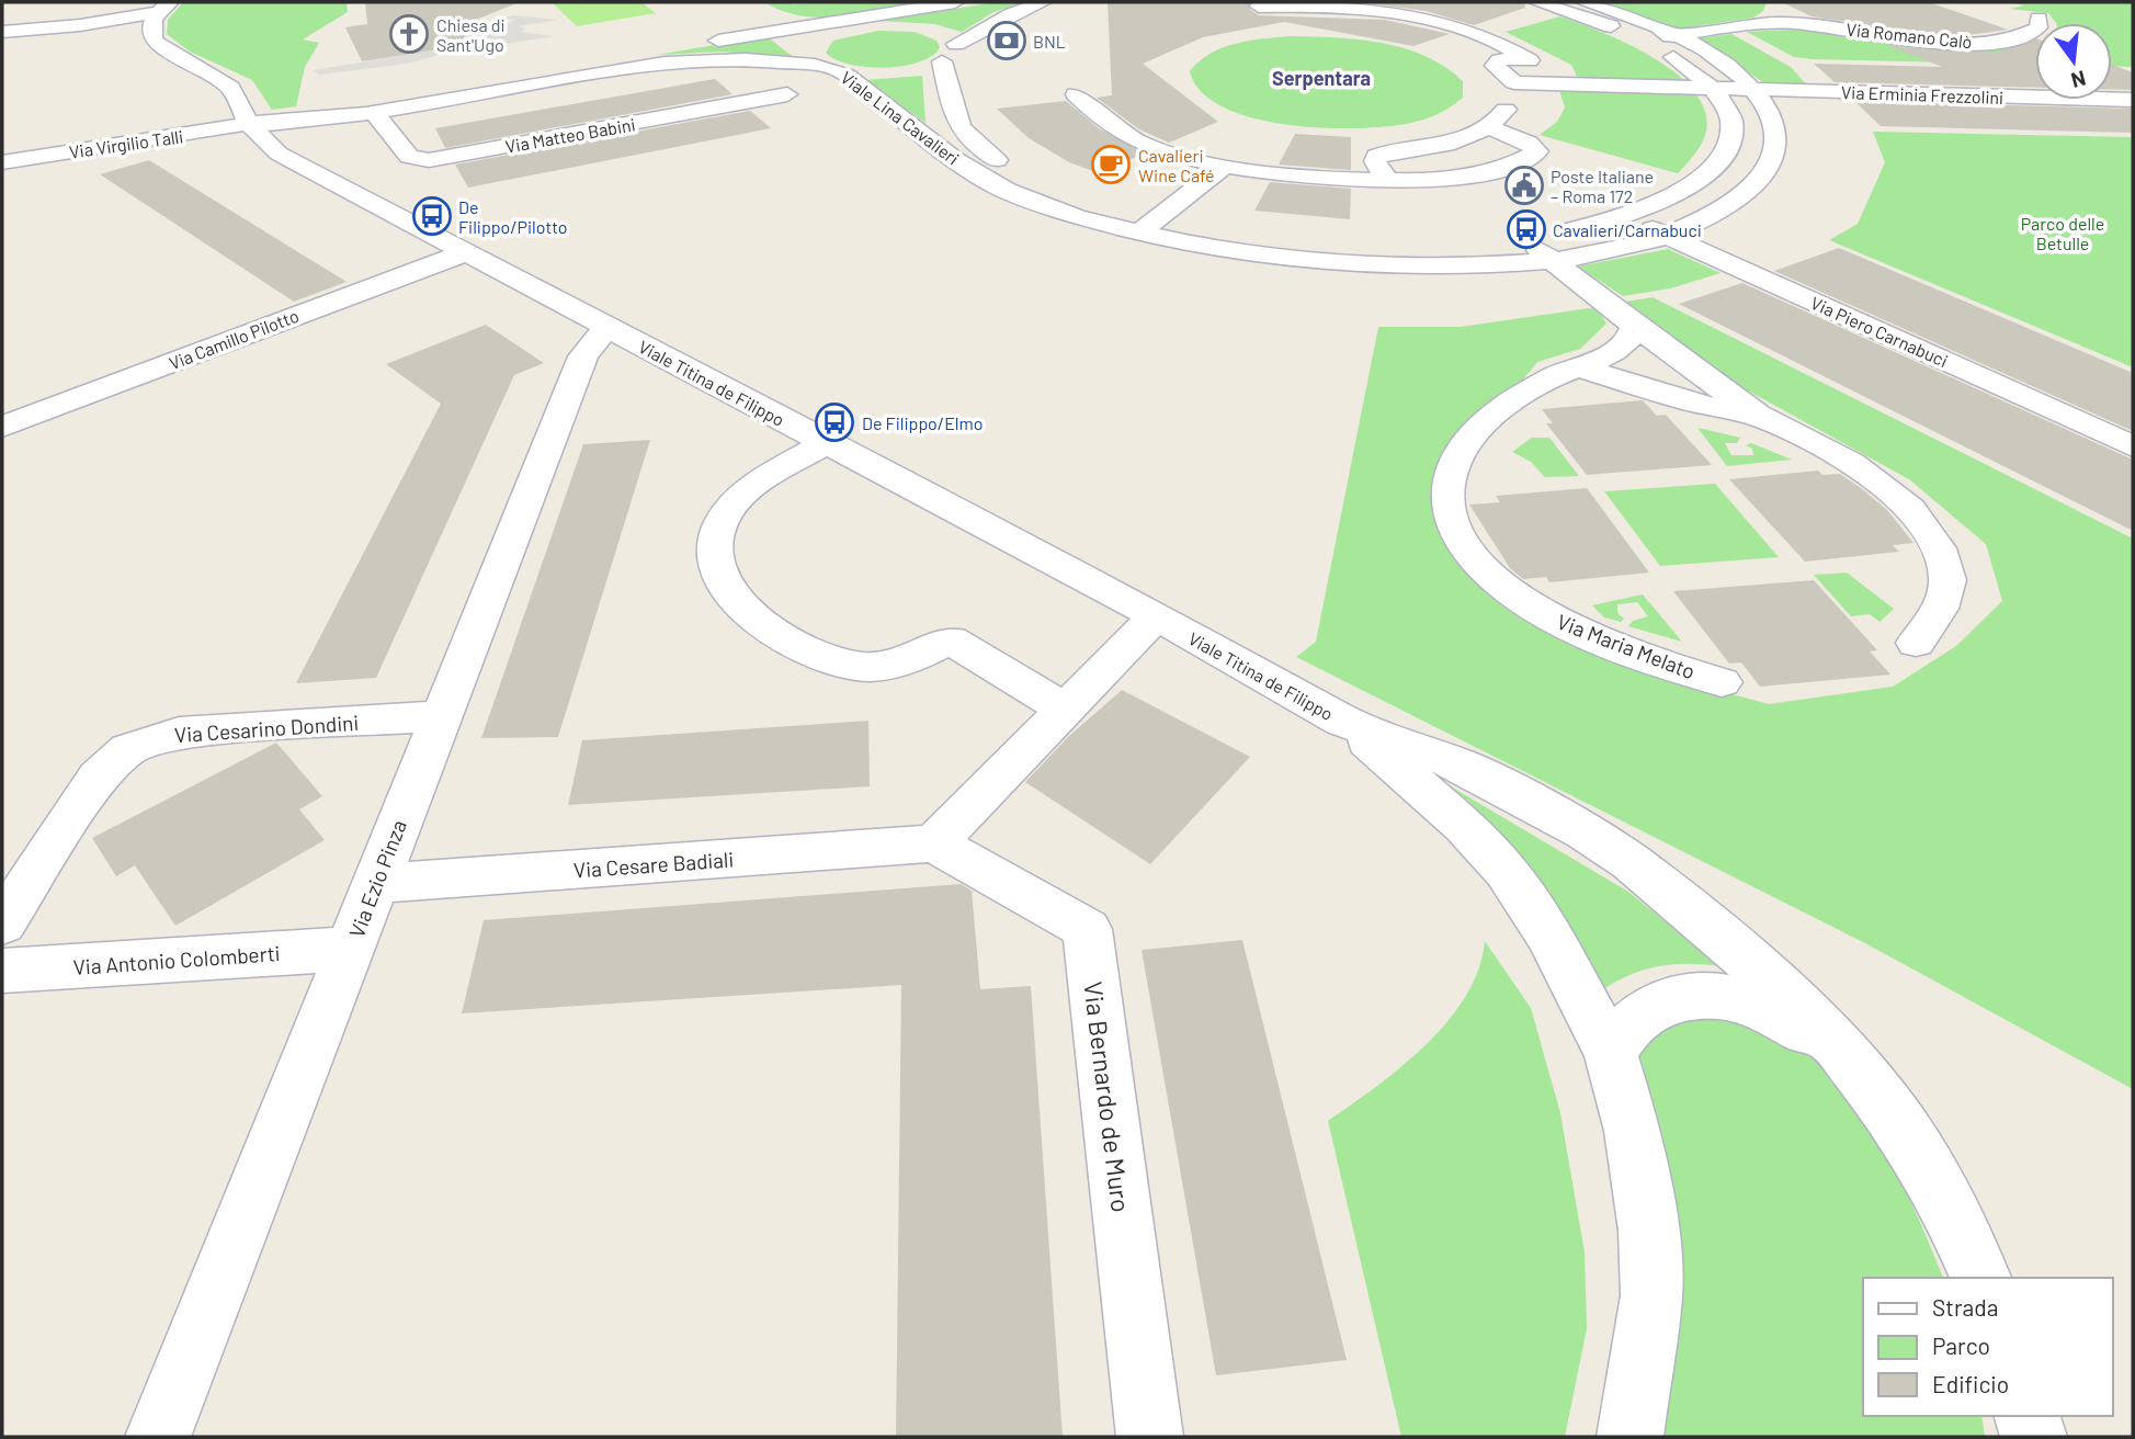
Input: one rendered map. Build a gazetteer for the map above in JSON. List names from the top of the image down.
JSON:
{
  "streets": {
    "street": [
      "Via Romano Calò",
      "Via Erminia Frezzolini",
      "Viale Lina Cavalieri",
      "Via Matteo Babini",
      "Via Virgilio Talli",
      "Via Piero Carnabuci",
      "Via Camillo Pilotto",
      "Viale Titina de Filippo",
      "Via Maria Melato",
      "Via Cesarino Dondini",
      "Via Cesare Badiali",
      "Via Ezio Pinza",
      "Via Antonio Colomberti",
      "Via Bernardo de Muro"
    ]
  },
  "crossings": [
    ["Via Romano Calò", "Viale Lina Cavalieri"],
    ["Via Erminia Frezzolini", "Viale Lina Cavalieri"],
    ["Viale Lina Cavalieri", "Via Matteo Babini"],
    ["Viale Lina Cavalieri", "Via Virgilio Talli"],
    ["Viale Lina Cavalieri", "Via Piero Carnabuci"],
    ["Viale Lina Cavalieri", "Viale Titina de Filippo"],
    ["Via Virgilio Talli", "Viale Titina de Filippo"],
    ["Via Camillo Pilotto", "Viale Titina de Filippo"],
    ["Viale Titina de Filippo", "Via Ezio Pinza"],
    ["Via Cesarino Dondini", "Via Ezio Pinza"],
    ["Via Cesare Badiali", "Via Ezio Pinza"],
    ["Via Cesare Badiali", "Via Bernardo de Muro"],
    ["Via Ezio Pinza", "Via Antonio Colomberti"]
  ],
  "districts": ["Serpentara"],
  "parks": ["Parco delle Betulle"],
  "places": {
    "church": ["Chiesa di Sant'Ugo"],
    "bank": ["BNL"],
    "cafe": ["Cavalieri Wine Café"],
    "public building": ["Poste Italiane – Roma 172"],
    "bus stop": ["De Filippo/Pilotto", "Cavalieri/Carnabuci", "De Filippo/Elmo"]
  },
  "legend": ["Strada", "Parco", "Edificio"],
  "north": "bottom"
}
